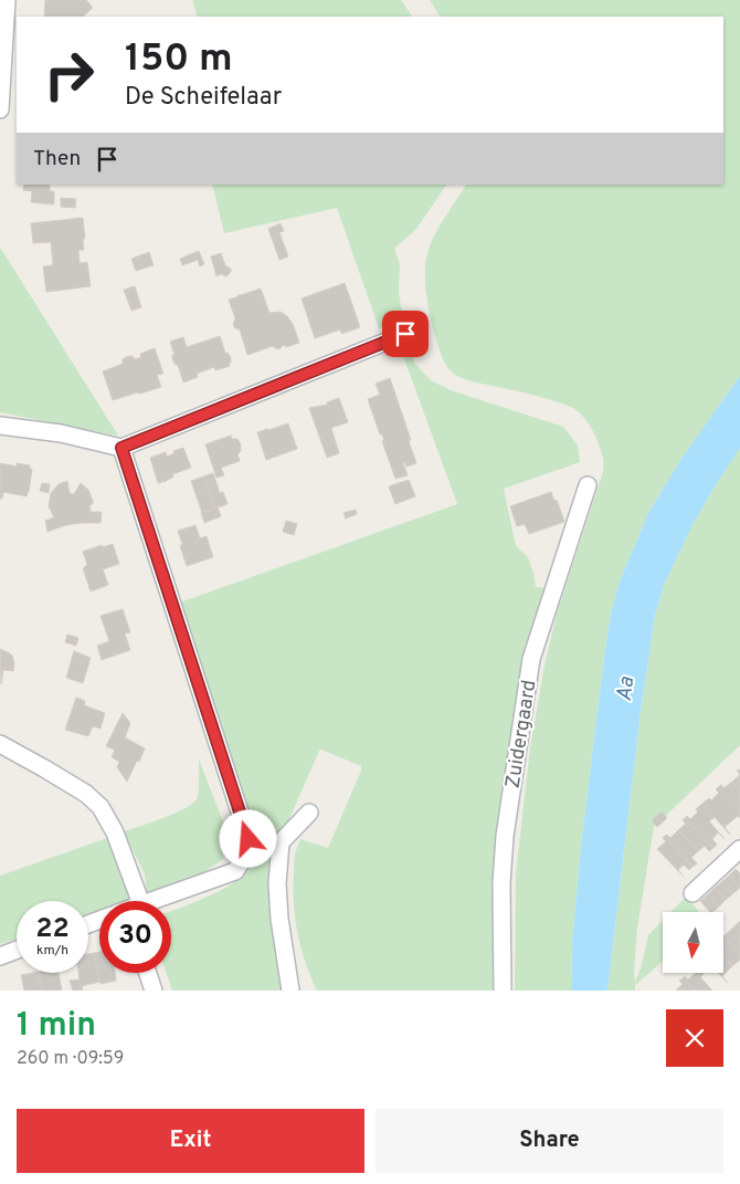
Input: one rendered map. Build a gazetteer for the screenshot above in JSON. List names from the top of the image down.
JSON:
{
  "streets": {
    "street": ["Zuidergaard"]
  },
  "water": ["Aa"],
  "north": "bottom",
  "page": {
    "turn": ["150 m", "De Scheifelaar"],
    "then": "Then",
    "speed": "22 km/h",
    "limit": "30",
    "heading": ["1 min", "260 m · 09:59"],
    "buttons": ["Exit", "Share"]
  }
}
